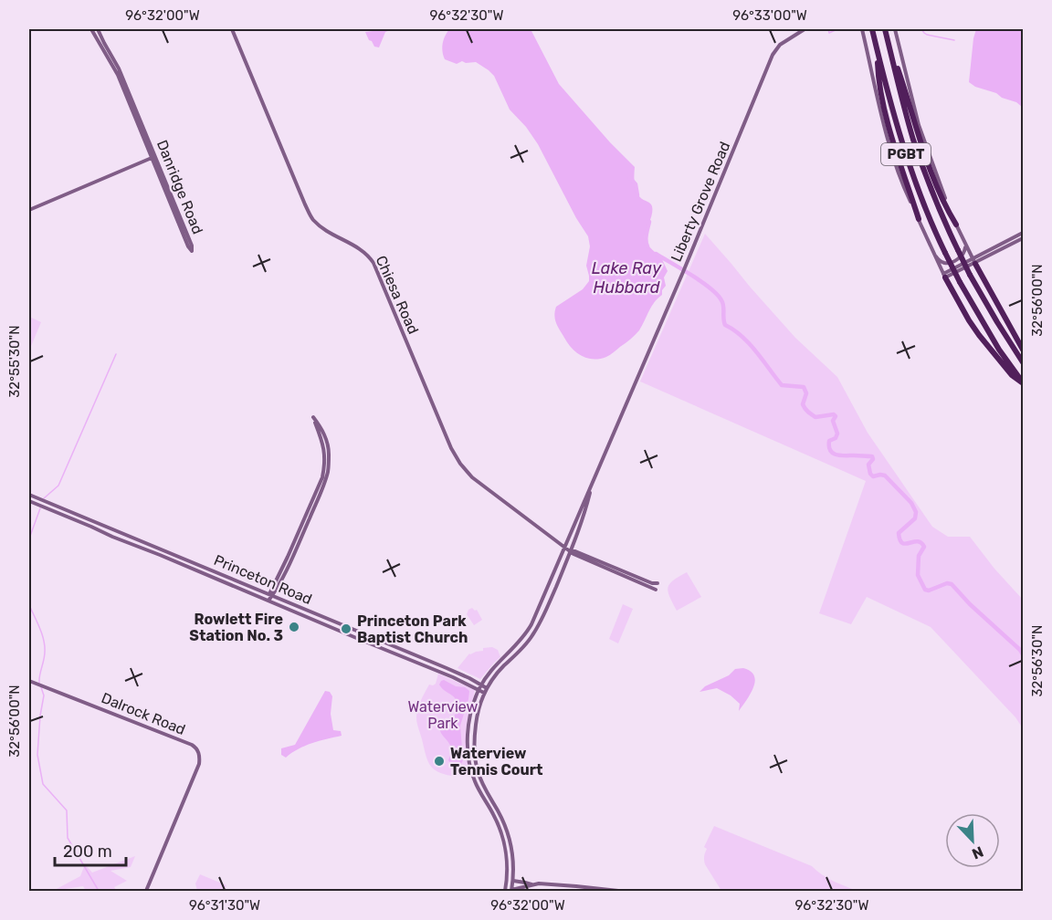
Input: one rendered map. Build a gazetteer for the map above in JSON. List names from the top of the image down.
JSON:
{
  "streets": {
    "highway": ["PGBT"],
    "main road": [
      "Danridge Road",
      "Liberty Grove Road",
      "Chiesa Road",
      "Princeton Road",
      "Dalrock Road"
    ]
  },
  "crossings": [
    ["Liberty Grove Road", "Chiesa Road"],
    ["Liberty Grove Road", "Princeton Road"]
  ],
  "water": ["Lake Ray Hubbard"],
  "parks": ["Waterview Park"],
  "places": ["Rowlett Fire Station No. 3", "Princeton Park Baptist Church", "Waterview Tennis Court"],
  "scale_bar": "200 m",
  "north": "bottom right",
  "coordinates": [
    "96°32'00\"W",
    "96°32'30\"W",
    "96°33'00\"W",
    "32°56'00\"N",
    "32°55'30\"N",
    "32°56'30\"N",
    "96°31'30\"W"
  ]
}
